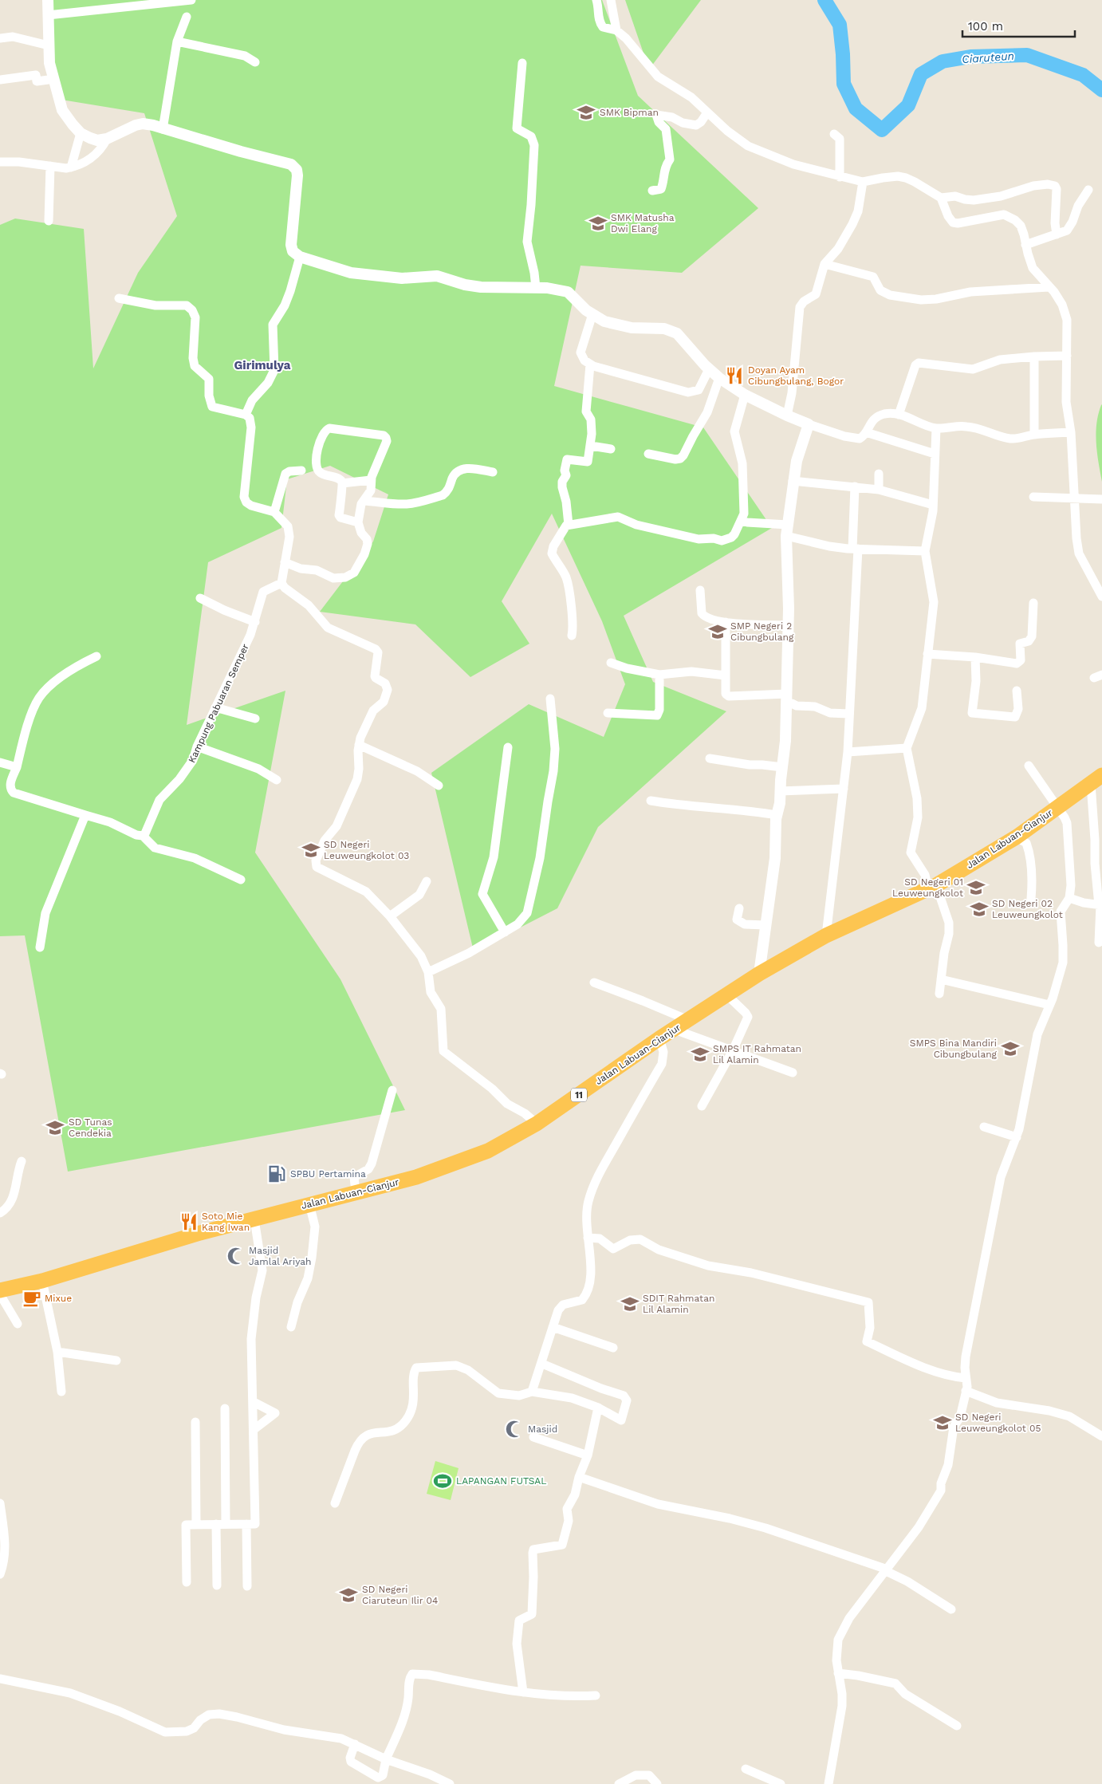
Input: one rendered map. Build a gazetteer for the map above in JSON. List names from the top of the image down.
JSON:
{
  "streets": {
    "highway": ["Jalan Labuan-Cianjur", "11"],
    "street": ["Kampung Pabuaran Semper"]
  },
  "districts": ["Girimulya"],
  "water": ["Ciaruteun"],
  "places": {
    "school or university": [
      "SMK Bipman",
      "SMK Matusha Dwi Elang",
      "SMP Negeri 2 Cibungbulang",
      "SD Negeri Leuweungkolot 03",
      "SD Negeri 01 Leuweungkolot",
      "SD Negeri 02 Leuweungkolot",
      "SMPS Bina Mandiri Cibungbulang",
      "SMPS IT Rahmatan Lil Alamin",
      "SD Tunas Cendekia",
      "SDIT Rahmatan Lil Alamin",
      "SD Negeri Leuweungkolot 05",
      "SD Negeri Ciaruteun Ilir 04"
    ],
    "restaurant": ["Doyan Ayam Cibungbulang, Bogor", "Soto Mie Kang Iwan"],
    "fuel station": ["SPBU Pertamina"],
    "mosque": ["Masjid Jamlal Ariyah", "Masjid"],
    "cafe": ["Mixue"],
    "sports": ["LAPANGAN FUTSAL"]
  },
  "scale_bar": "100 m"
}
